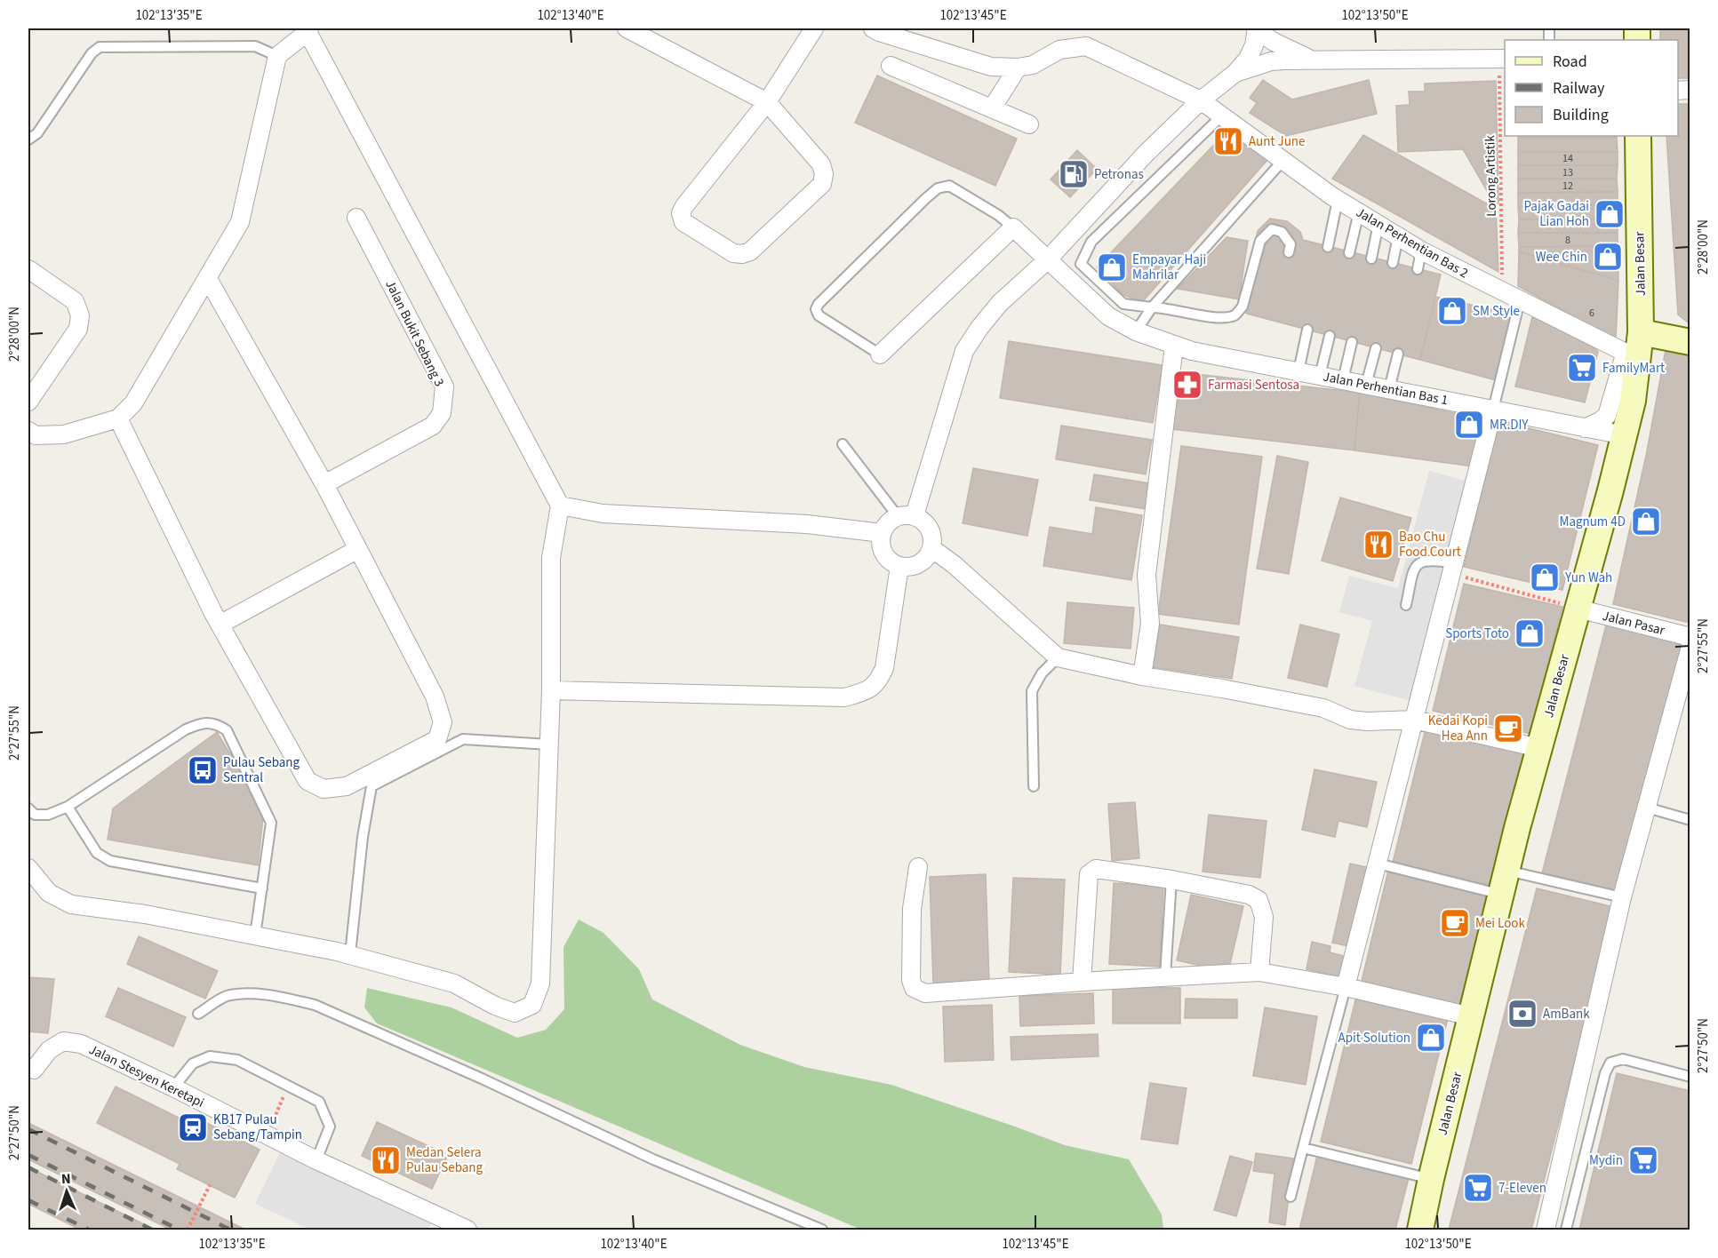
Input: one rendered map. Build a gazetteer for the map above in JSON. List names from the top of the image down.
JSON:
{
  "streets": {
    "street": [
      "Jalan Perhentian Bas 2",
      "Jalan Besar",
      "Jalan Bukit Sebang 3",
      "Jalan Perhentian Bas 1",
      "Jalan Pasar",
      "Jalan Stesyen Keretapi"
    ],
    "path": ["Lorong Artistik"]
  },
  "crossings": [
    ["Lorong Artistik", "Jalan Perhentian Bas 2"],
    ["Jalan Perhentian Bas 2", "Jalan Besar"],
    ["Jalan Besar", "Jalan Perhentian Bas 1"],
    ["Jalan Besar", "Jalan Pasar"]
  ],
  "places": {
    "restaurant": ["Aunt June", "Bao Chu Food Court", "Medan Selera Pulau Sebang"],
    "fuel station": ["Petronas"],
    "shop": [
      "Pajak Gadai Lian Hoh",
      "Wee Chin",
      "Empayar Haji Mahrilar",
      "SM Style",
      "MR.DIY",
      "Magnum 4D",
      "Yun Wah",
      "Sports Toto",
      "Apit Solution"
    ],
    "supermarket": ["FamilyMart", "Mydin", "7-Eleven"],
    "pharmacy": ["Farmasi Sentosa"],
    "cafe": ["Kedai Kopi Hea Ann", "Mei Look"],
    "bus stop": ["Pulau Sebang Sentral"],
    "bank": ["AmBank"],
    "station": ["KB17 Pulau Sebang/Tampin"]
  },
  "house_numbers": [
    "14",
    "13",
    "12",
    "8",
    "6"
  ],
  "legend": ["Road", "Railway", "Building"],
  "north": "top",
  "coordinates": [
    "102°13'35\"E",
    "102°13'40\"E",
    "102°13'45\"E",
    "102°13'50\"E",
    "2°28'00\"N",
    "2°27'55\"N",
    "2°27'50\"N"
  ]
}
